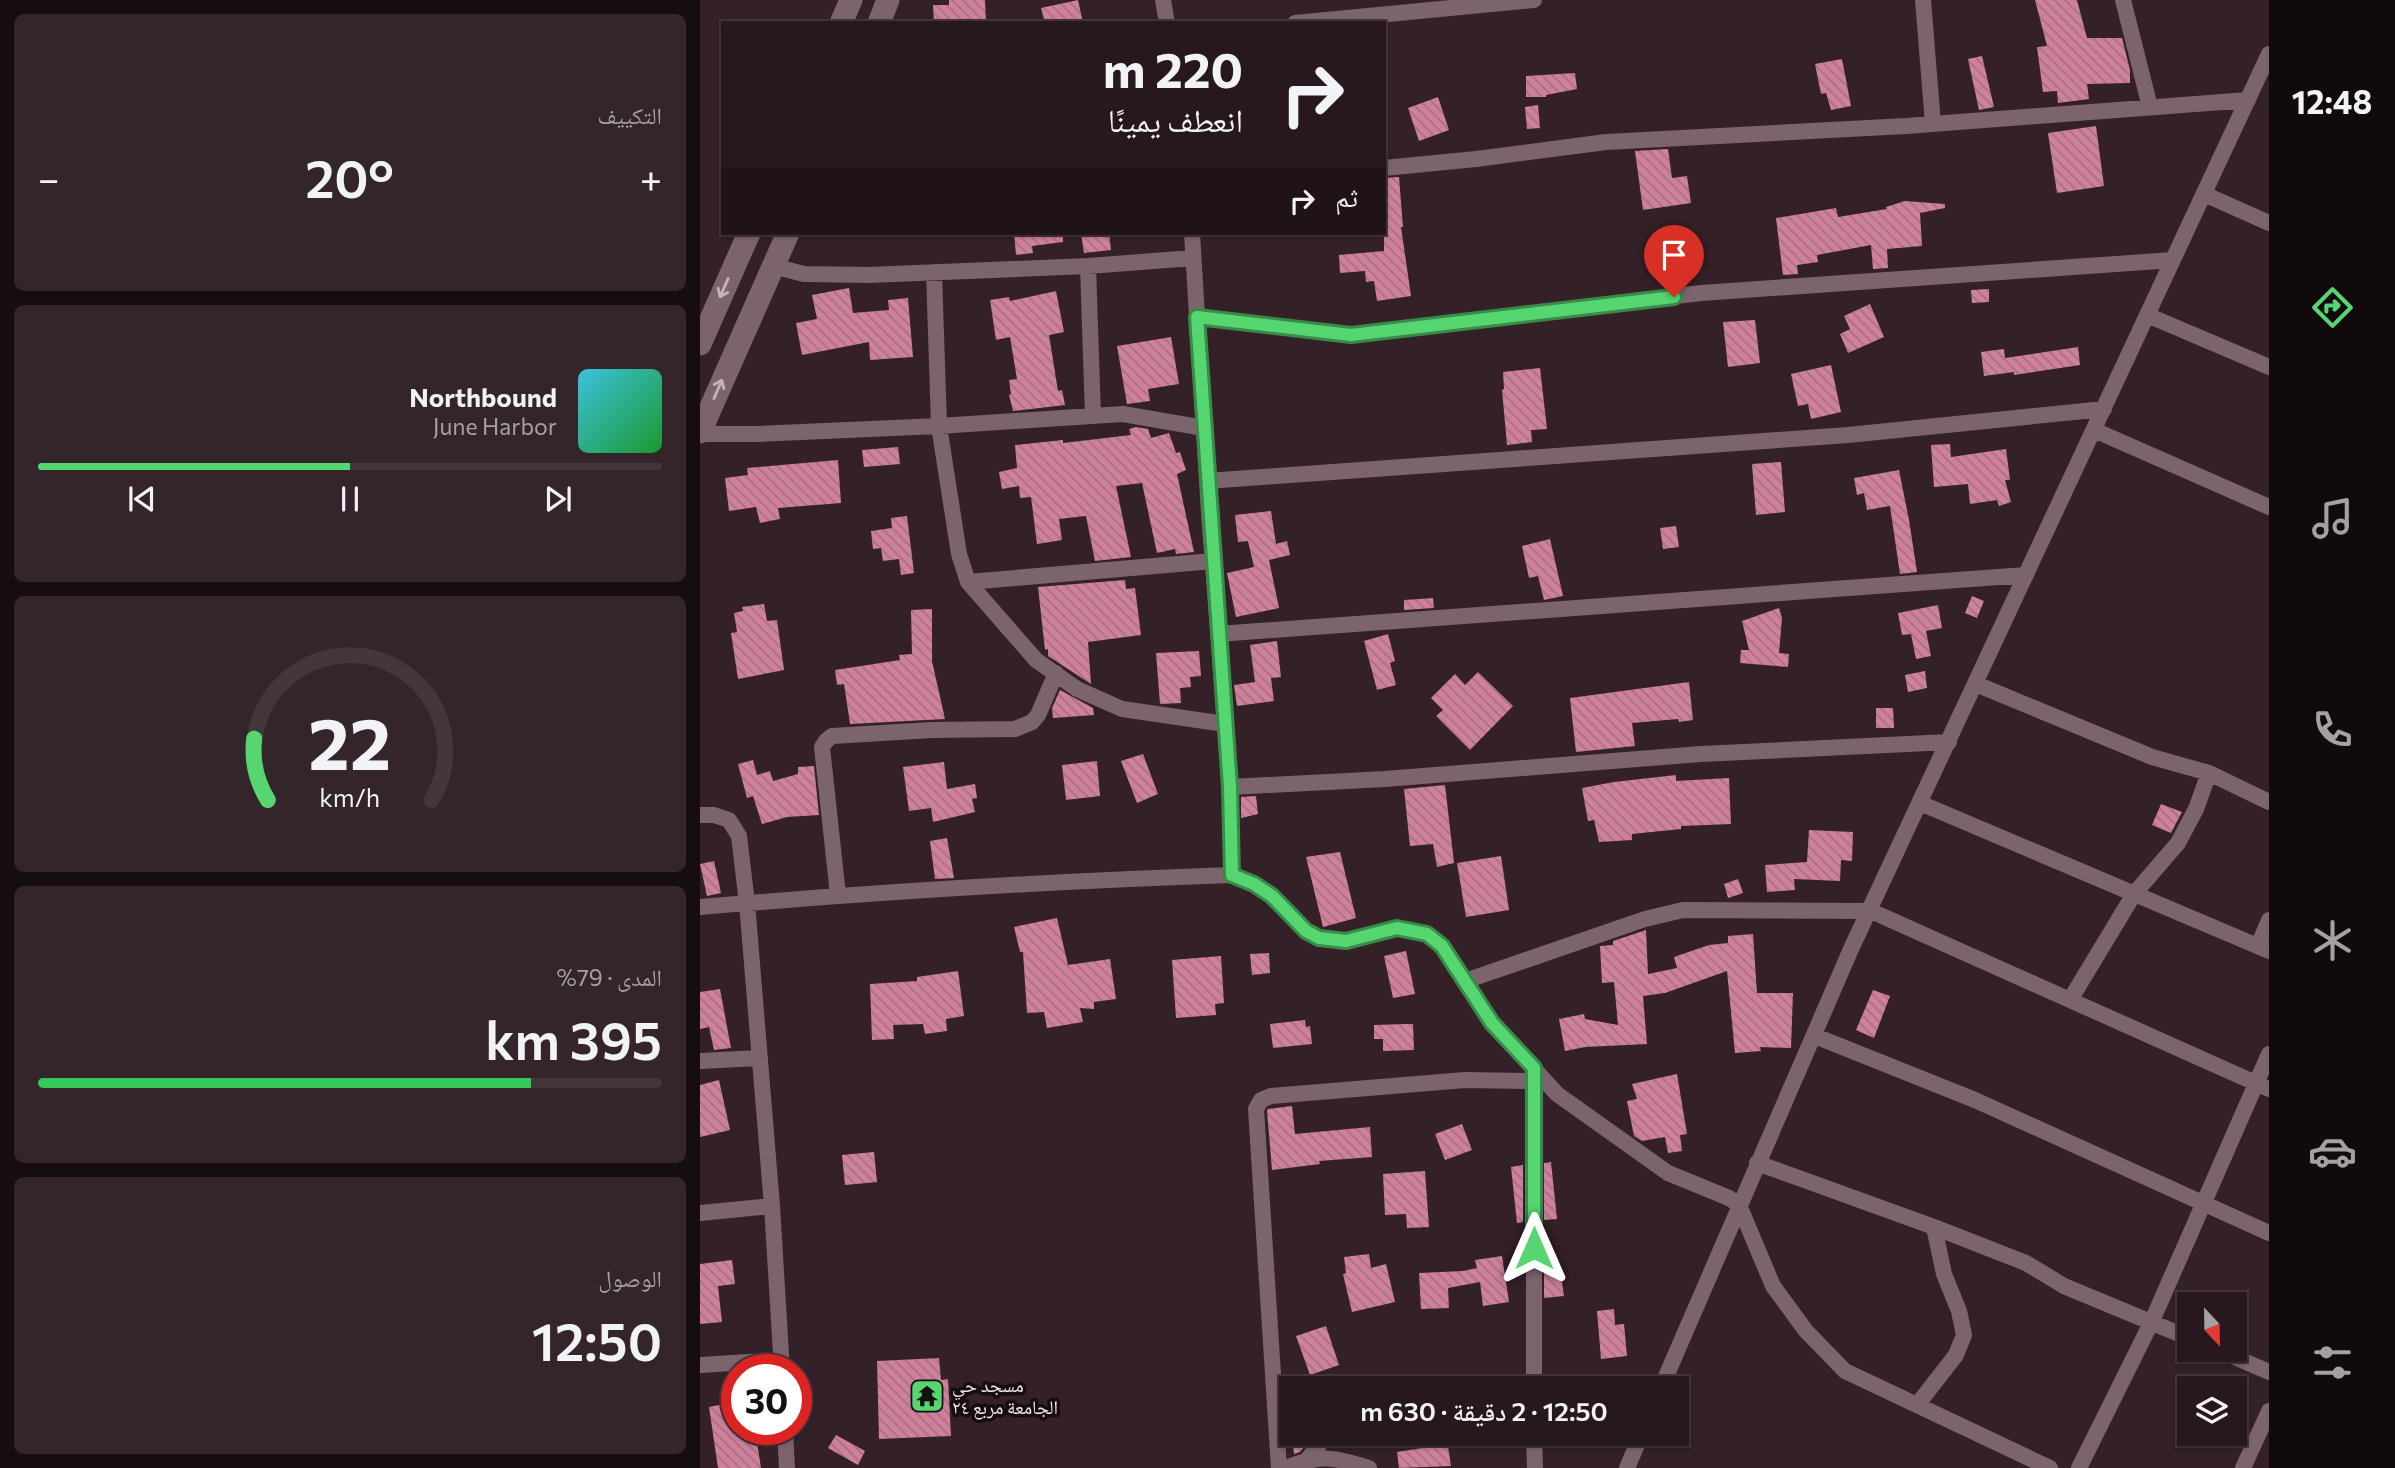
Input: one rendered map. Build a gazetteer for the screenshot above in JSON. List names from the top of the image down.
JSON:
{
  "places": {
    "temple": ["مسجد حي الجامعة مربع ٢٤"]
  },
  "north": "bottom",
  "page": {
    "tabs": "12:48",
    "tile": [
      "التكييف",
      ["المدى · 79%", "395 km"],
      ["الوصول", "12:50"]
    ],
    "turn": ["220 m", "انعطف يمينًا"],
    "heat": ["−", "20°", "+"],
    "then": "ثم",
    "song": ["Northbound", "June Harbor"],
    "limit": "30",
    "trip": "12:50 · 2 دقيقة · 630 m",
    "gauge": ["22", "km/h"]
  }
}
